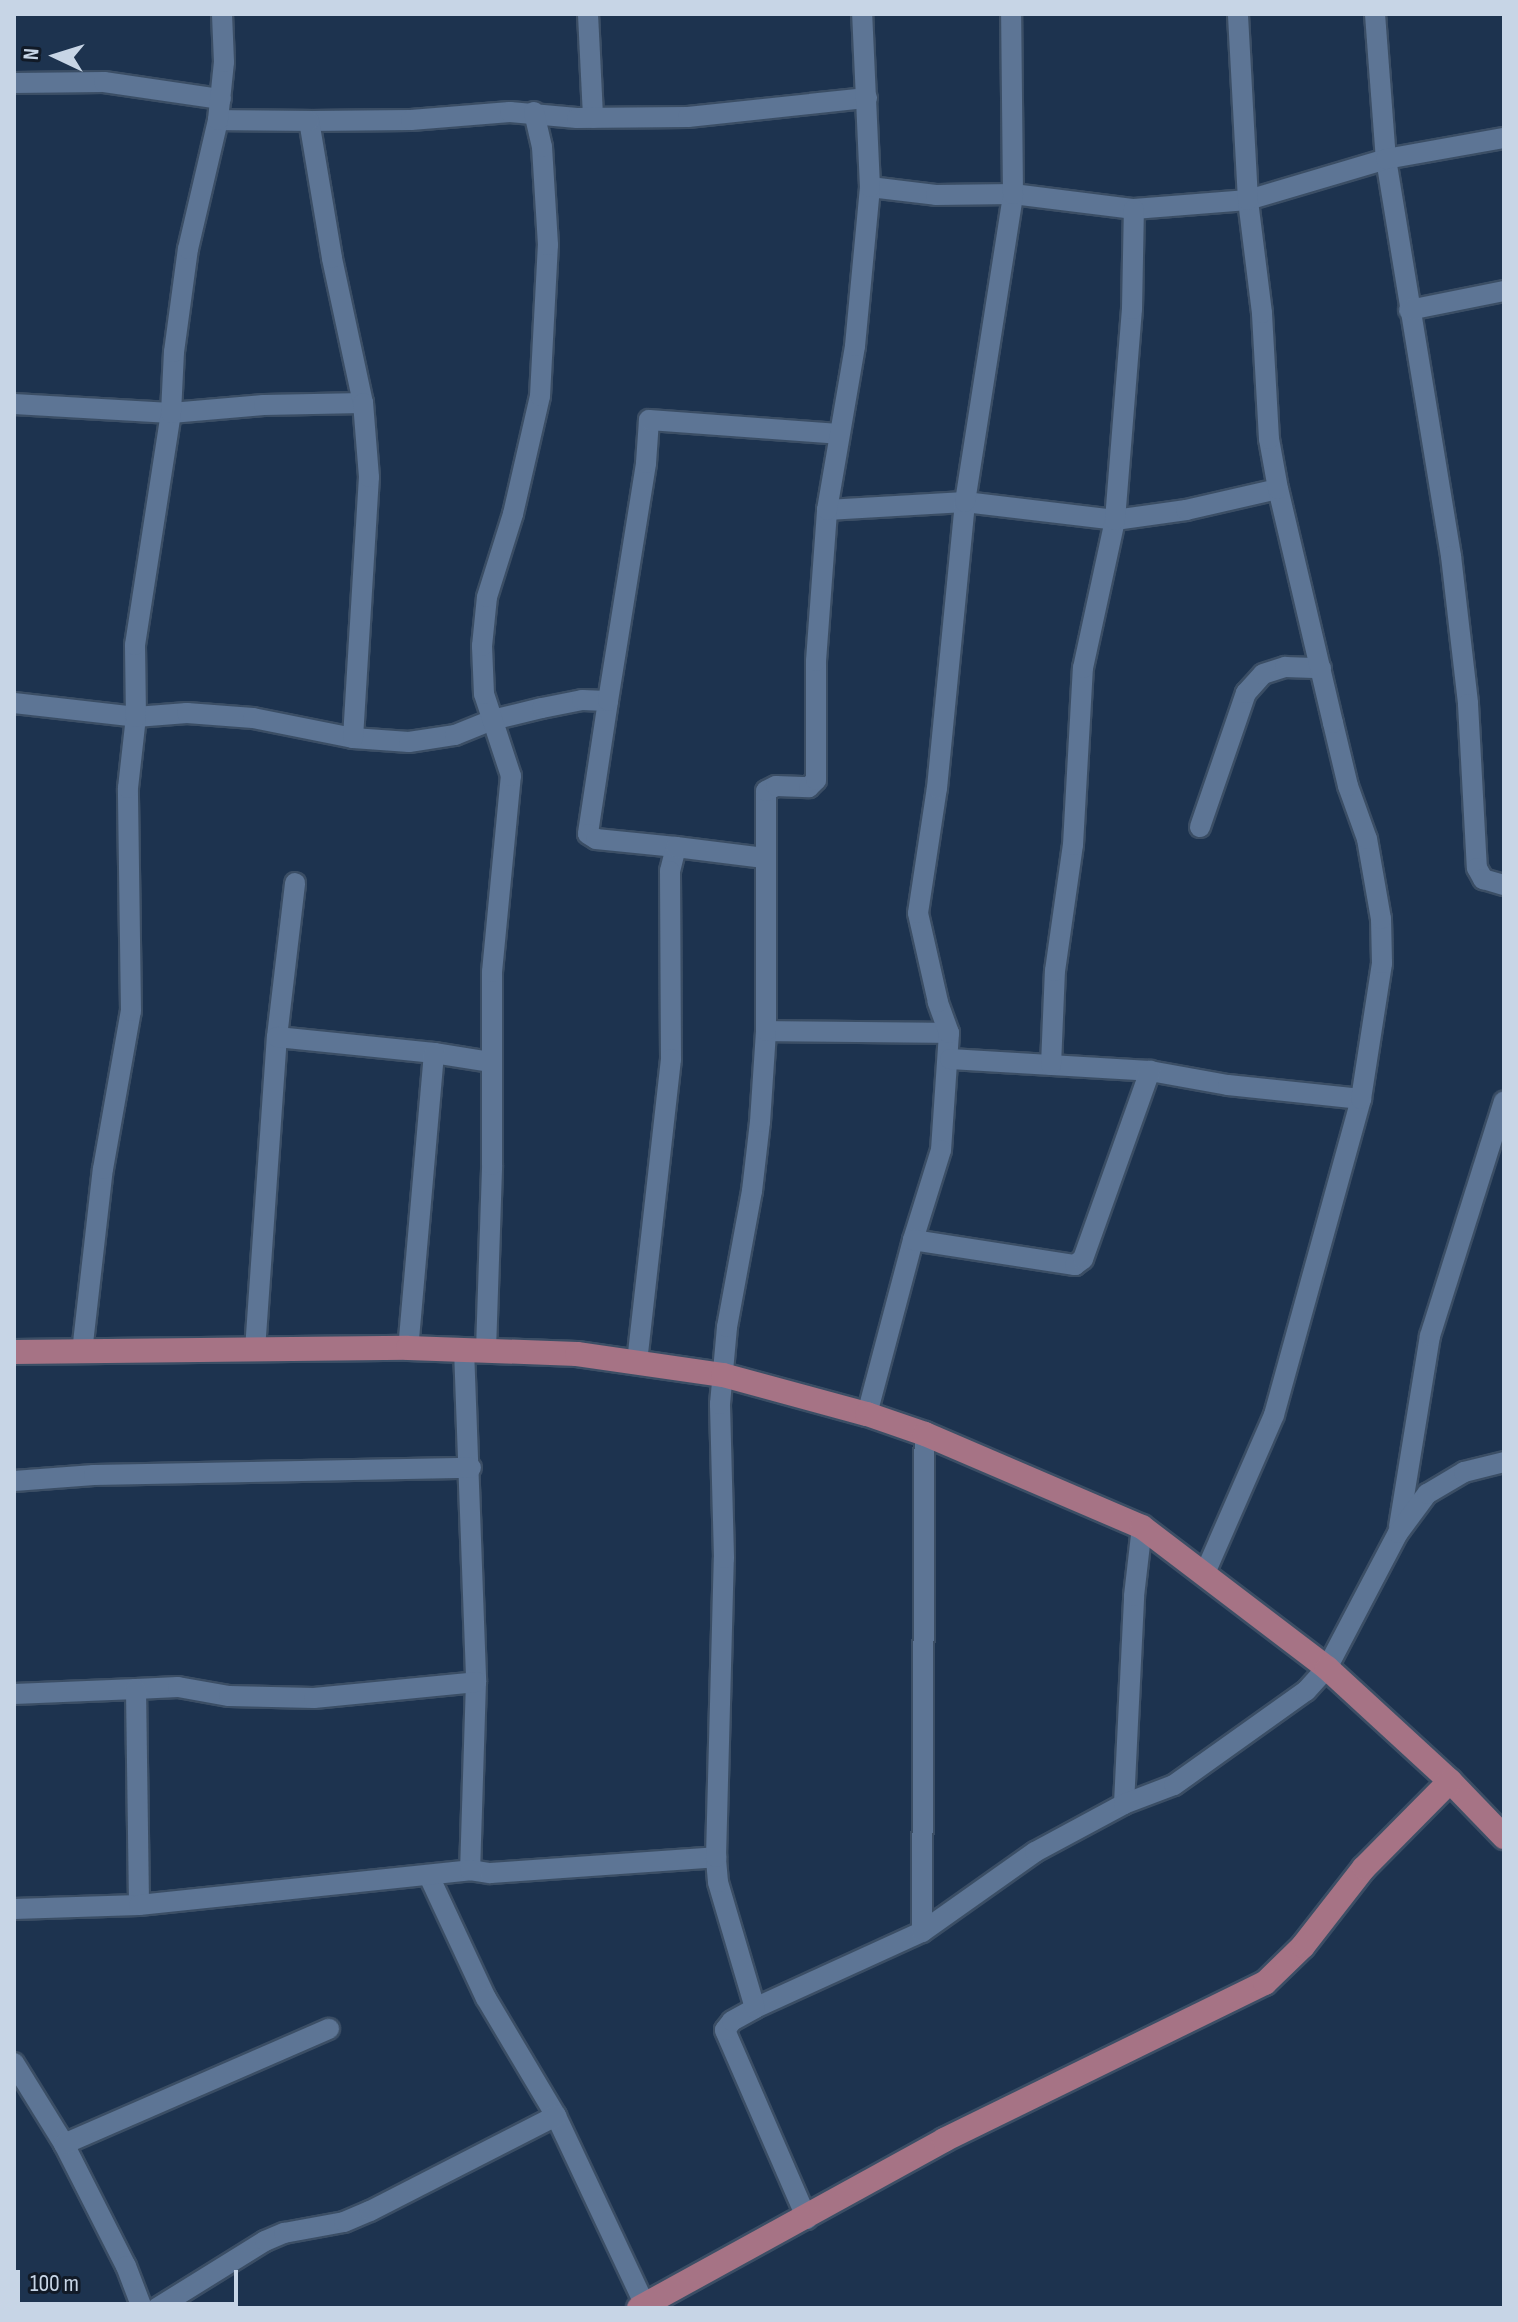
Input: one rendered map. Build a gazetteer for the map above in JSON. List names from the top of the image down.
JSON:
{
  "scale_bar": "100 m",
  "north": "left"
}
